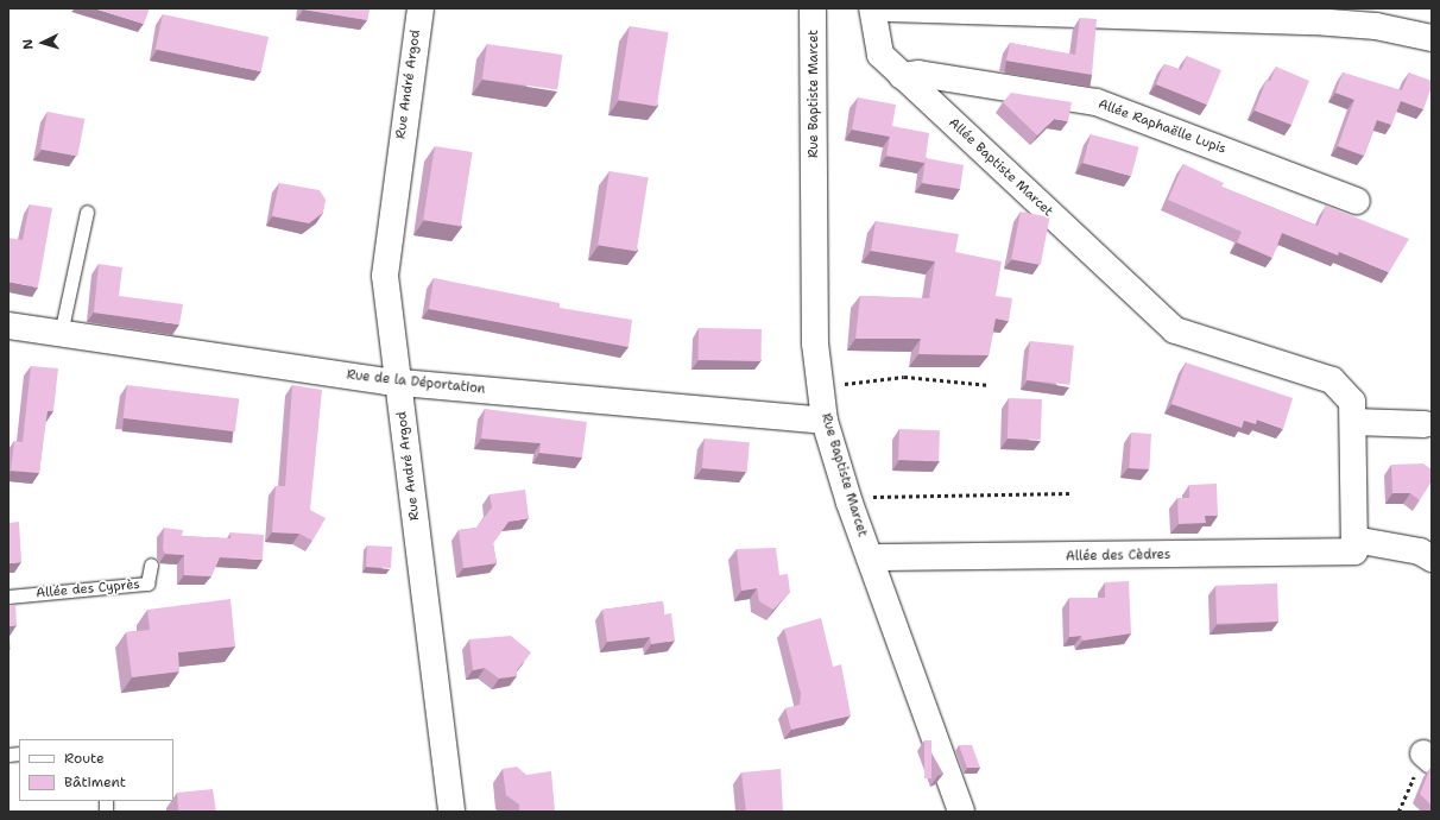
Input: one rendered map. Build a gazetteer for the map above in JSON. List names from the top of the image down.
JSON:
{
  "streets": {
    "street": [
      "Rue André Argod",
      "Rue Baptiste Marcet",
      "Allée Raphaëlle Lupis",
      "Allée Baptiste Marcet",
      "Rue de la Déportation",
      "Allée des Cèdres"
    ],
    "lane": ["Allée des Cyprès"]
  },
  "crossings": [
    ["Rue André Argod", "Rue de la Déportation"],
    ["Rue Baptiste Marcet", "Rue de la Déportation"],
    ["Rue Baptiste Marcet", "Allée des Cèdres"],
    ["Allée Raphaëlle Lupis", "Allée Baptiste Marcet"]
  ],
  "legend": ["Route", "Bâtiment"],
  "north": "left"
}
